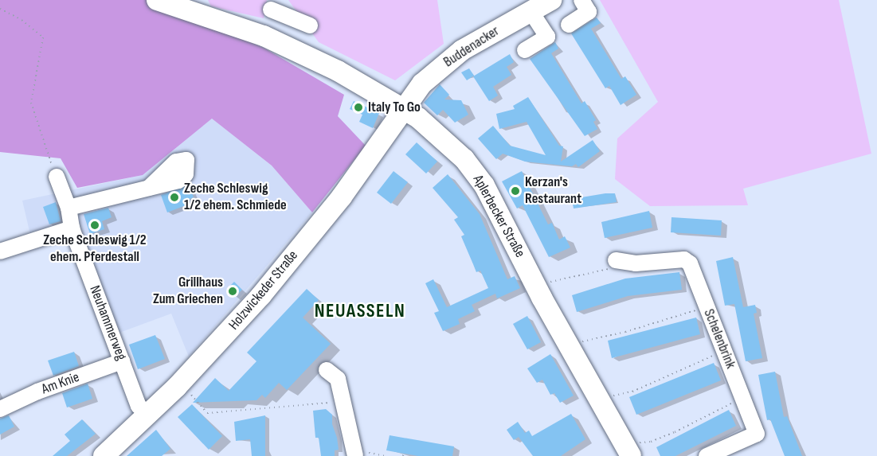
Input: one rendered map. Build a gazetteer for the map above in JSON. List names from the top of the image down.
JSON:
{
  "streets": {
    "main road": ["Buddenacker", "Aplerbecker Straße", "Holzwickeder Straße"],
    "street": ["Neuhammerweg", "Schelenbrink", "Am Knie"]
  },
  "crossings": [
    ["Buddenacker", "Aplerbecker Straße"],
    ["Buddenacker", "Holzwickeder Straße"],
    ["Aplerbecker Straße", "Holzwickeder Straße"],
    ["Holzwickeder Straße", "Neuhammerweg"],
    ["Neuhammerweg", "Am Knie"]
  ],
  "districts": ["NEUASSELN"],
  "places": [
    "Italy To Go",
    "Kerzan's Restaurant",
    "Zeche Schleswig 1/2 ehem. Schmiede",
    "Zeche Schleswig 1/2 ehem. Pferdestall",
    "Grillhaus Zum Griechen"
  ]
}
